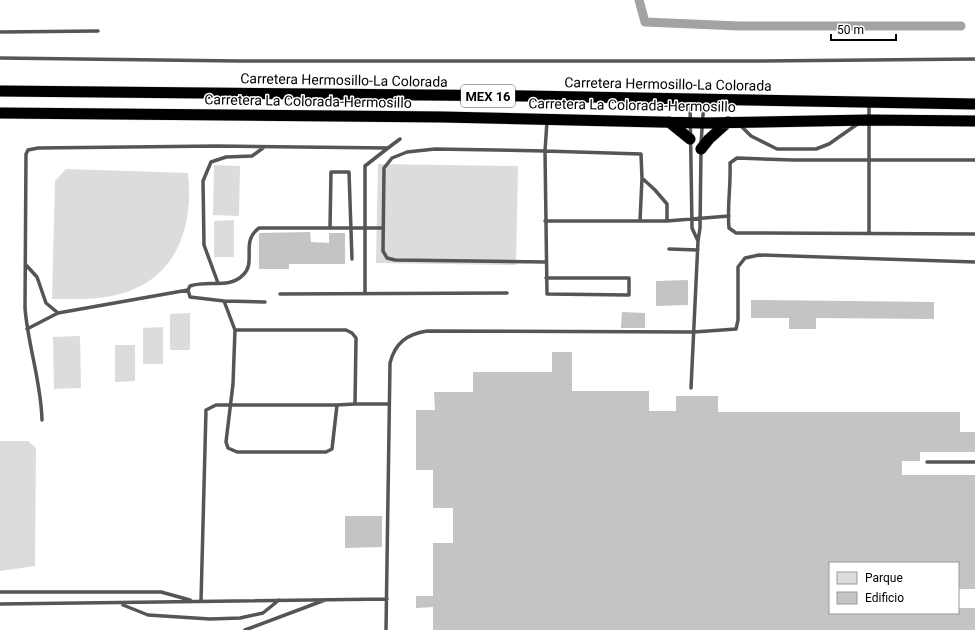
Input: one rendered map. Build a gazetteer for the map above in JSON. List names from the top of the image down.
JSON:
{
  "streets": {
    "highway": ["Carretera Hermosillo-La Colorada", "MEX 16", "Carretera La Colorada-Hermosillo"]
  },
  "legend": ["Parque", "Edificio"],
  "scale_bar": "50 m"
}
